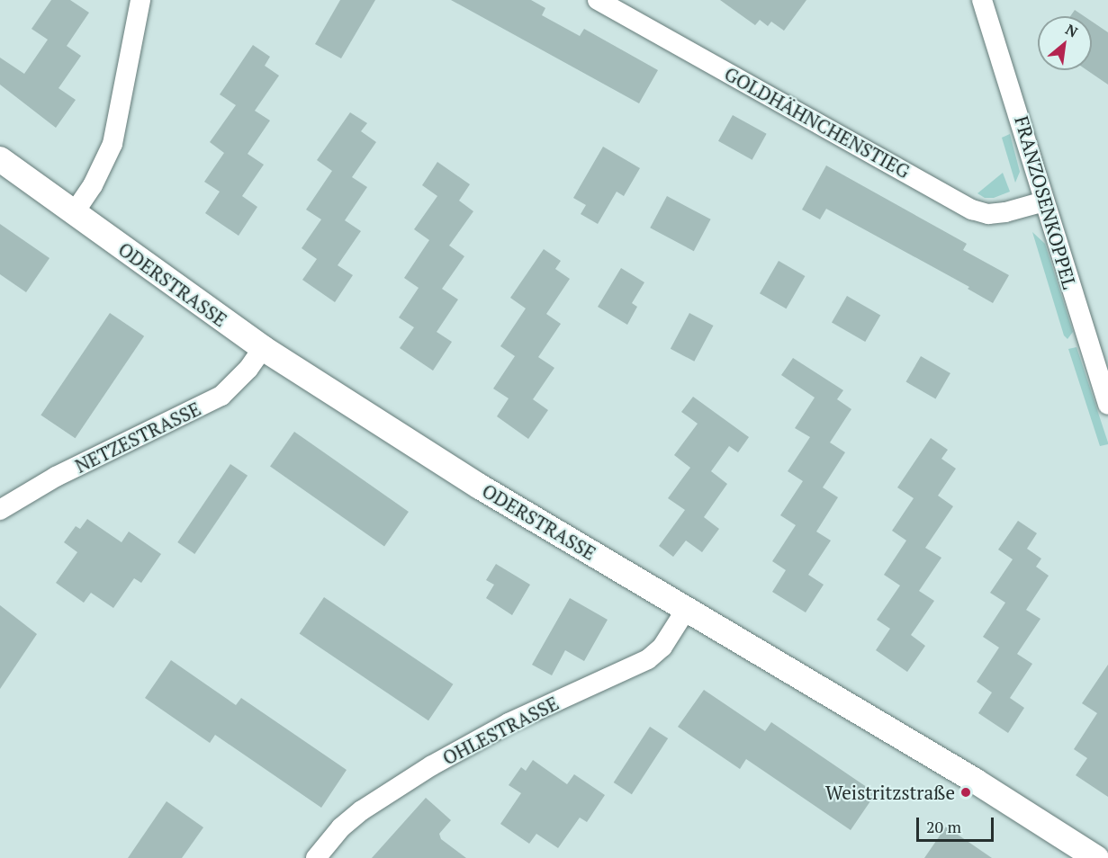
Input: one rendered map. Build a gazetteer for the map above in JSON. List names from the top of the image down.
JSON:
{
  "streets": {
    "street": [
      "GOLDHÄHNCHENSTIEG",
      "FRANZOSENKOPPEL",
      "ODERSTRASSE",
      "NETZESTRASSE",
      "OHLESTRASSE"
    ]
  },
  "crossings": [
    ["GOLDHÄHNCHENSTIEG", "FRANZOSENKOPPEL"],
    ["ODERSTRASSE", "NETZESTRASSE"],
    ["ODERSTRASSE", "OHLESTRASSE"]
  ],
  "places": ["Weistritzstraße"],
  "scale_bar": "20 m",
  "north": "top right"
}
